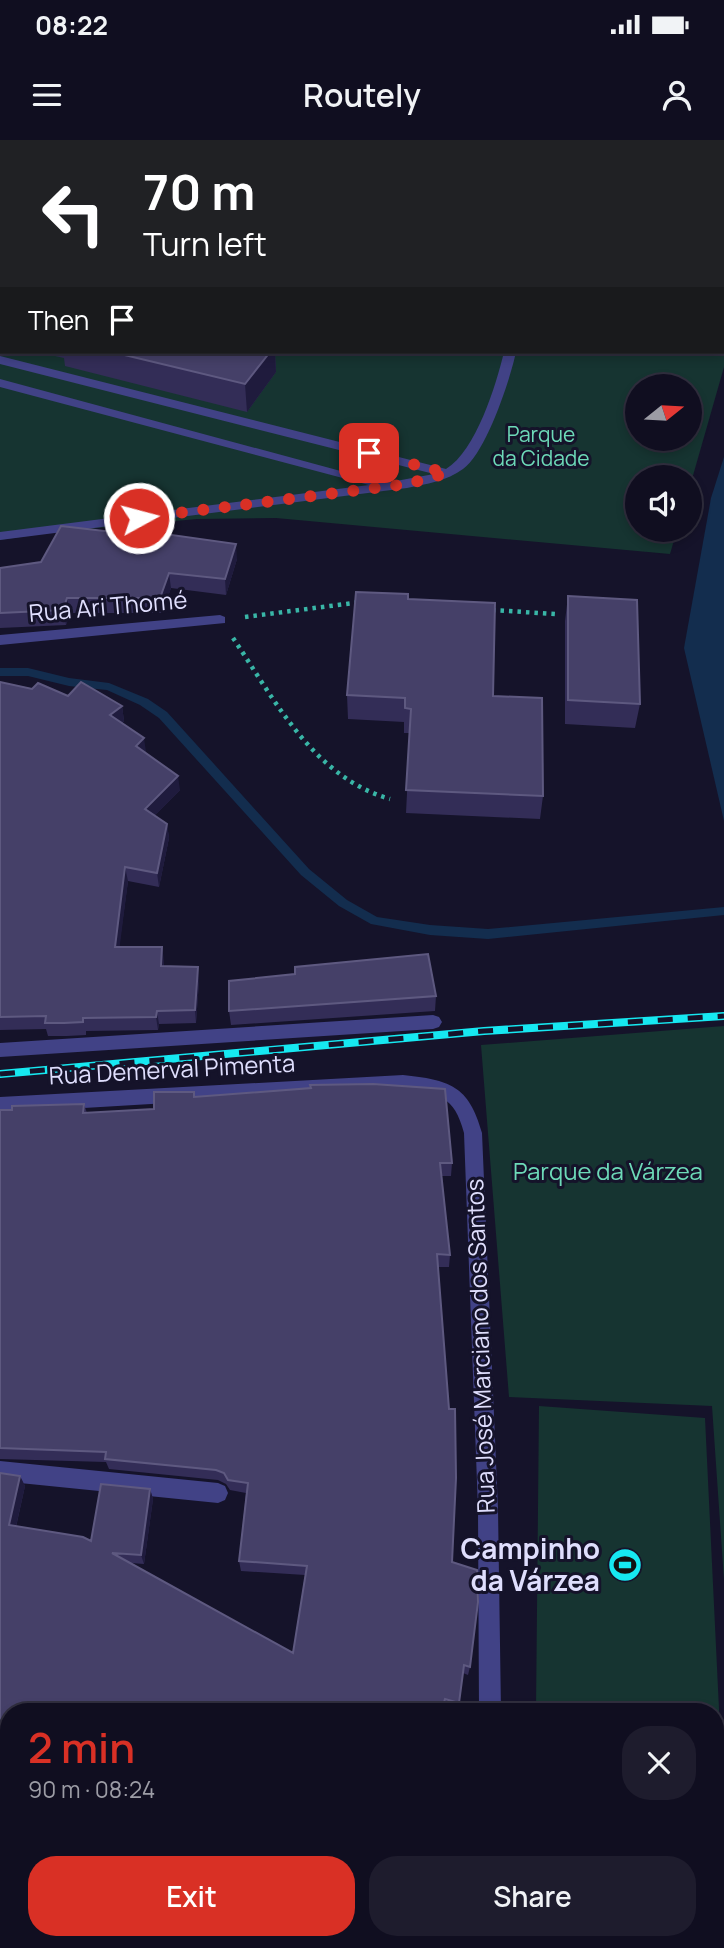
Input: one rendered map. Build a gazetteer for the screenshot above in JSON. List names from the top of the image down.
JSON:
{
  "streets": {
    "street": ["Rua Ari Thomé", "Rua Demerval Pimenta", "Rua José Marciano dos Santos"]
  },
  "crossings": [
    ["Rua Demerval Pimenta", "Rua José Marciano dos Santos"]
  ],
  "parks": ["Parque da Cidade", "Parque da Várzea"],
  "places": {
    "sports": ["Campinho da Várzea"]
  },
  "north": "right",
  "page": {
    "status": "08:22",
    "header": "Routely",
    "turn": ["70 m", "Turn left"],
    "then": "Then",
    "heading": ["2 min", "90 m · 08:24"],
    "buttons": ["Exit", "Share"]
  }
}
